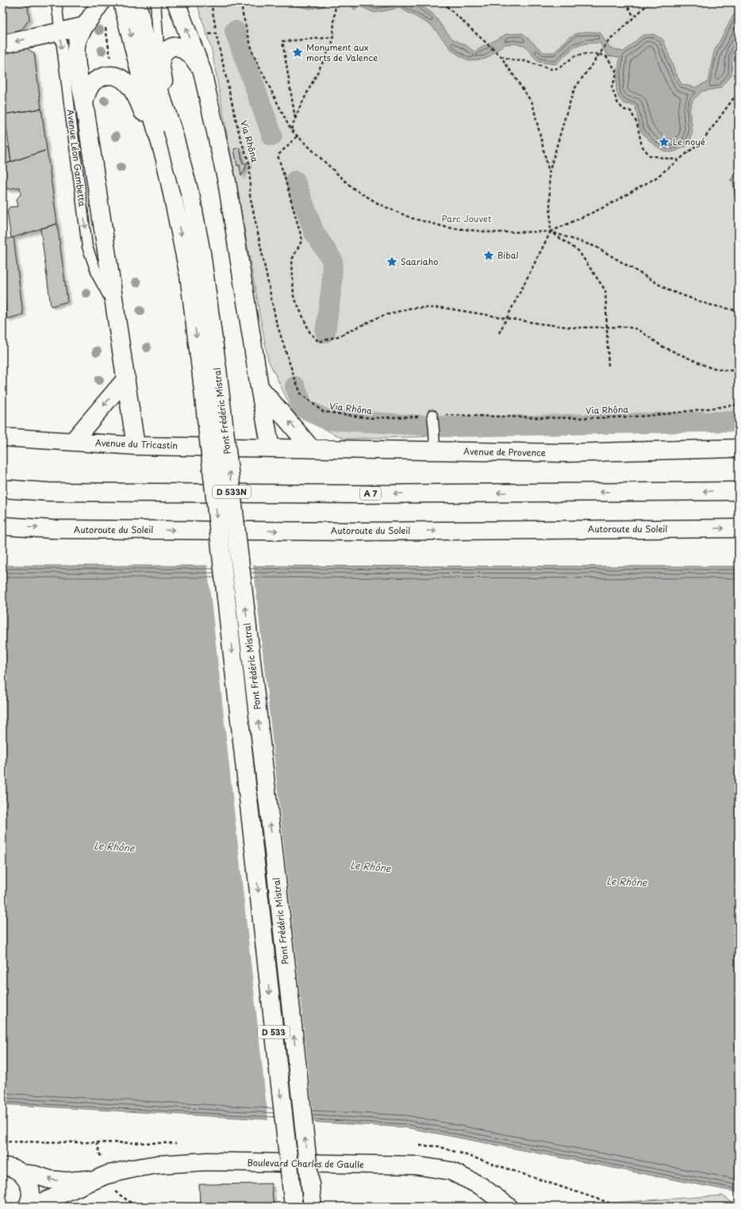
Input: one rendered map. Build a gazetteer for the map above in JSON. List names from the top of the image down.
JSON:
{
  "streets": {
    "main road": [
      "Pont Frédéric Mistral",
      "Avenue du Tricastin",
      "Avenue de Provence",
      "D 533N",
      "A 7",
      "Autoroute du Soleil",
      "D 533",
      "Boulevard Charles de Gaulle"
    ],
    "lane": ["Avenue Léon Gambetta"],
    "path": ["Via Rhôna"]
  },
  "crossings": [
    ["Avenue du Tricastin", "Avenue de Provence"]
  ],
  "one_way": ["Avenue Léon Gambetta"],
  "water": ["Le Rhône"],
  "parks": ["Parc Jouvet"],
  "places": {
    "place": [
      "Monument aux morts de Valence",
      "Le noyé",
      "Bibal",
      "Saariaho"
    ]
  }
}
